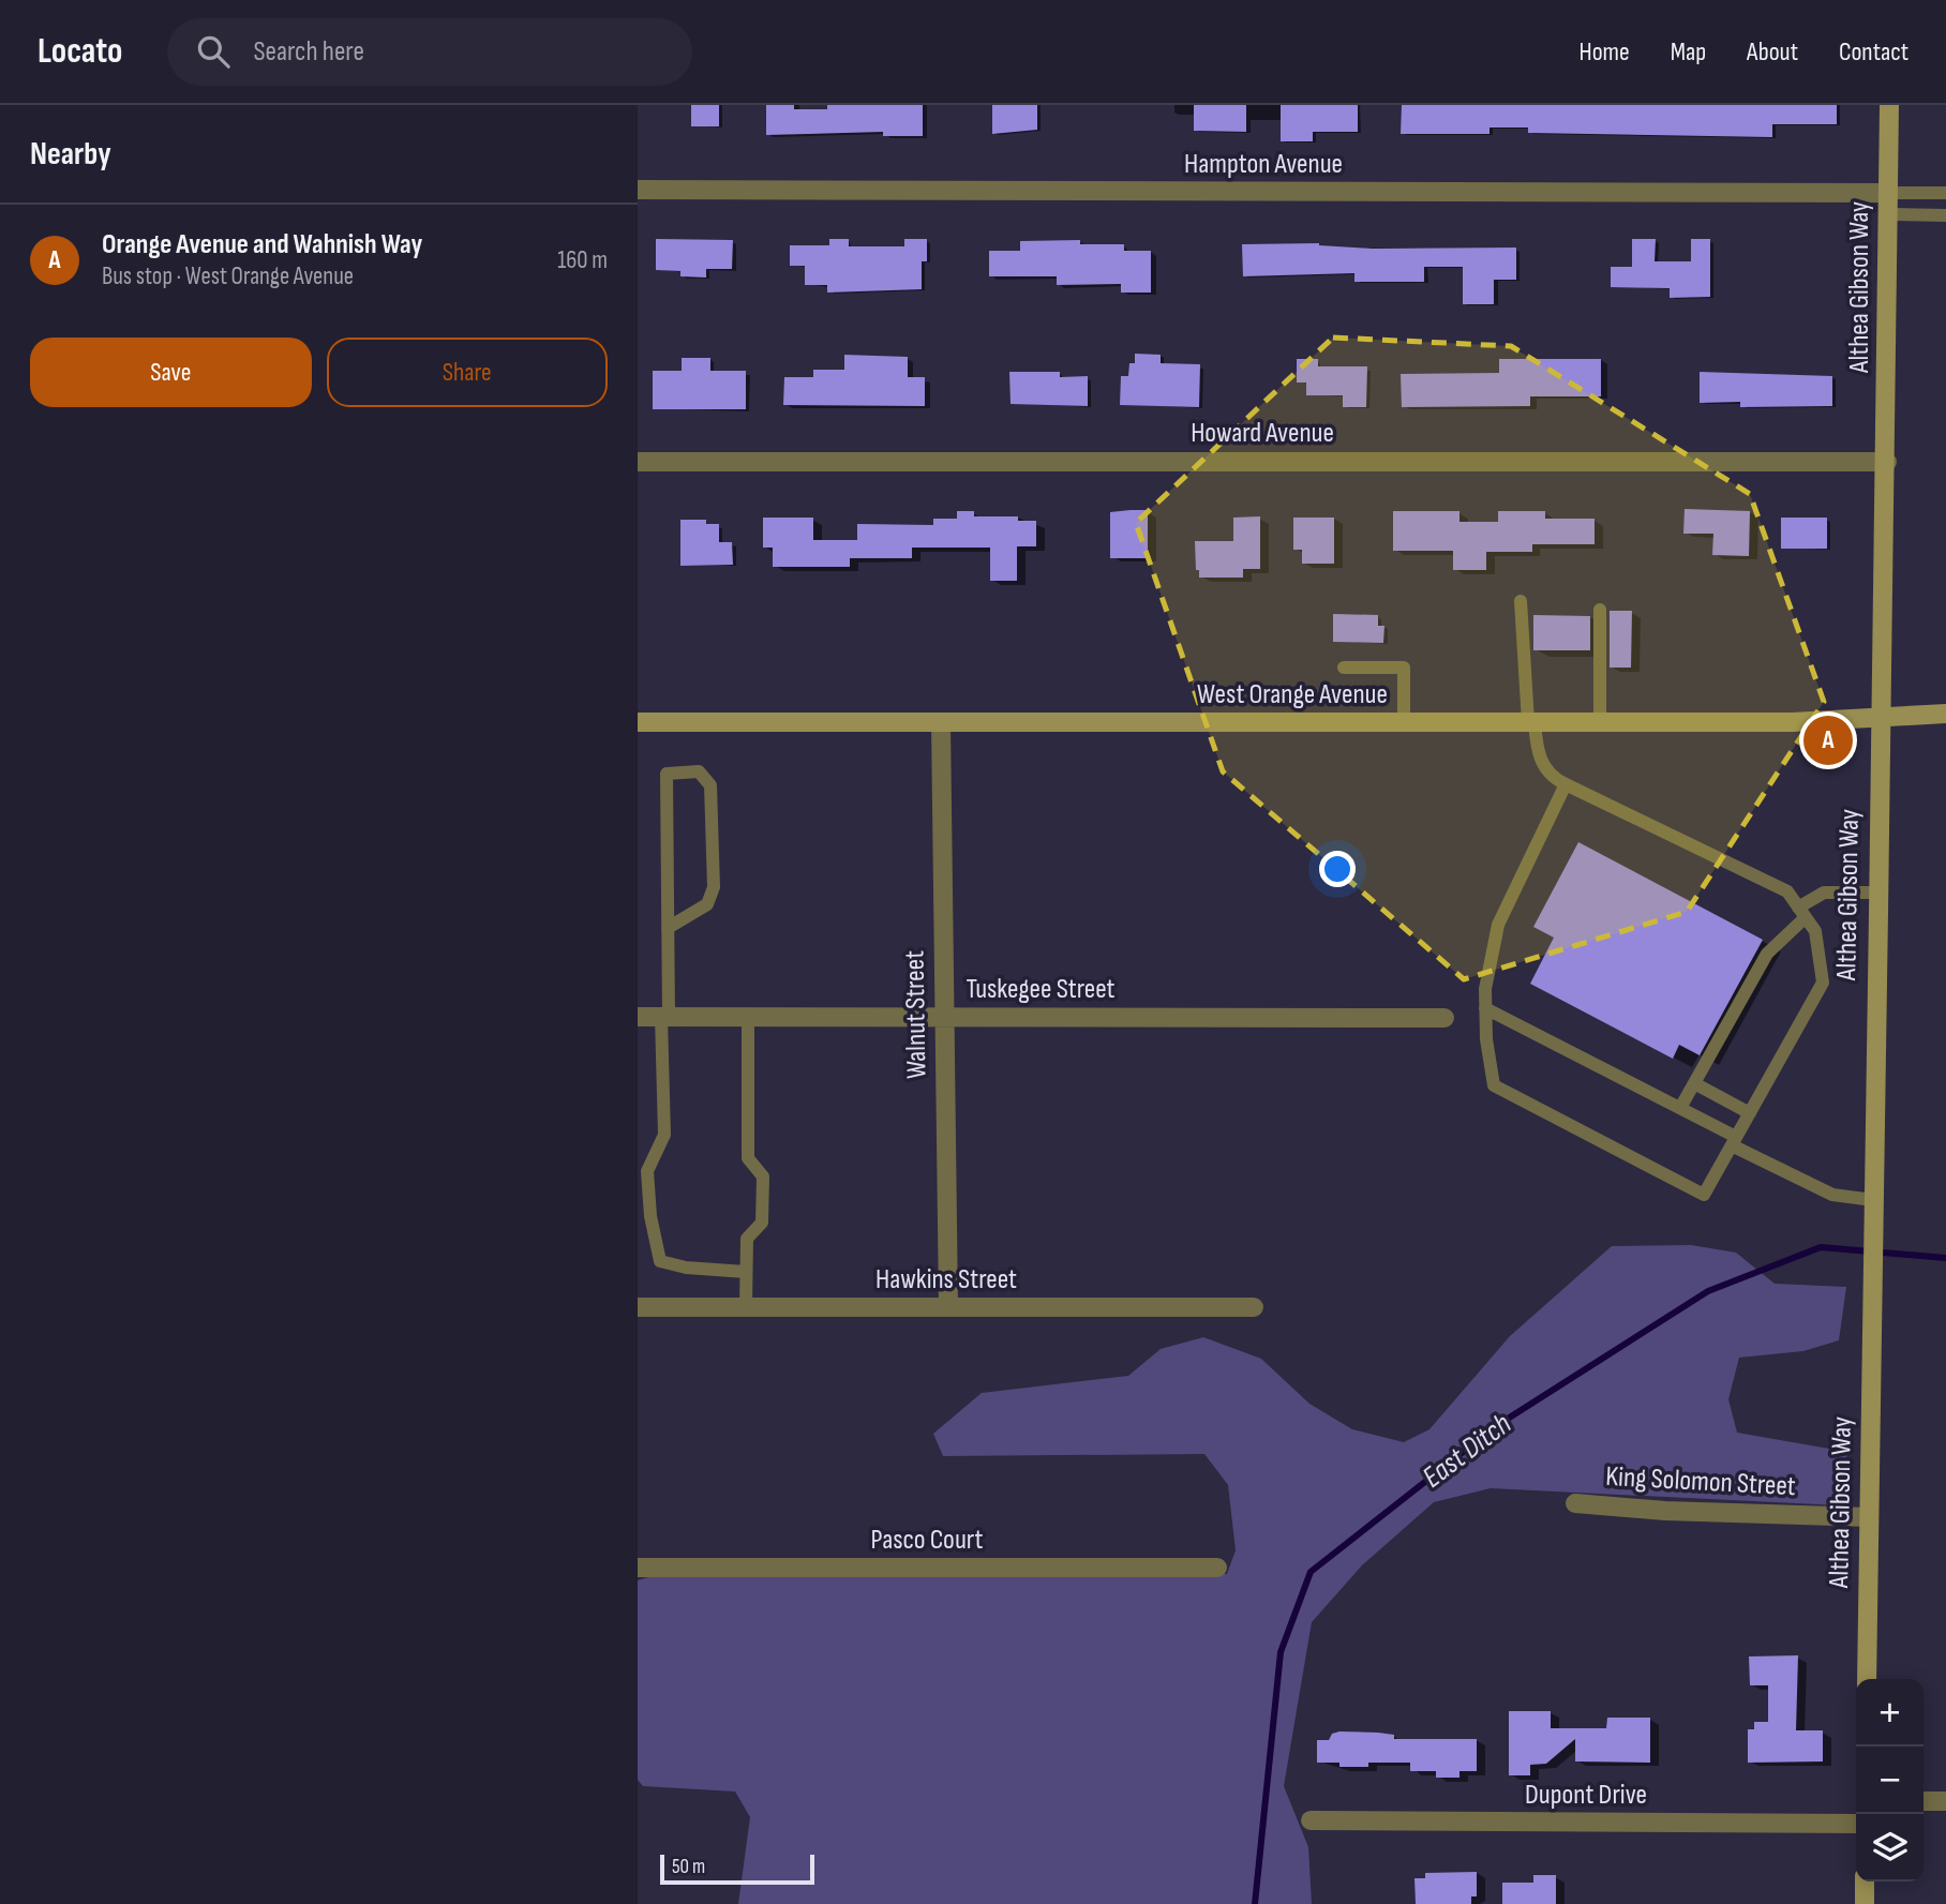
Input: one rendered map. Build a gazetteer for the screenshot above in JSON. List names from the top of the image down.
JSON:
{
  "streets": {
    "street": [
      "Hampton Avenue",
      "Althea Gibson Way",
      "Howard Avenue",
      "West Orange Avenue",
      "Tuskegee Street",
      "Walnut Street",
      "Hawkins Street",
      "King Solomon Street",
      "Pasco Court",
      "Dupont Drive"
    ]
  },
  "crossings": [
    ["Hampton Avenue", "Althea Gibson Way"],
    ["Althea Gibson Way", "Howard Avenue"],
    ["Althea Gibson Way", "West Orange Avenue"],
    ["Althea Gibson Way", "King Solomon Street"],
    ["West Orange Avenue", "Walnut Street"],
    ["Tuskegee Street", "Walnut Street"],
    ["Walnut Street", "Hawkins Street"]
  ],
  "water": ["East Ditch"],
  "scale_bar": "50 m",
  "page": {
    "header": "Locato",
    "search": "Search here",
    "nav": [
      "Home",
      "Map",
      "About",
      "Contact"
    ],
    "heading": "Nearby",
    "list": [
      {
        "mark": "A",
        "name": "Orange Avenue and Wahnish Way",
        "note": "Bus stop · West Orange Avenue",
        "value": "160 m"
      }
    ],
    "buttons": ["Save", "Share"],
    "pins": "A",
    "map_buttons": ["+", "−"],
    "scale": "50 m"
  }
}
